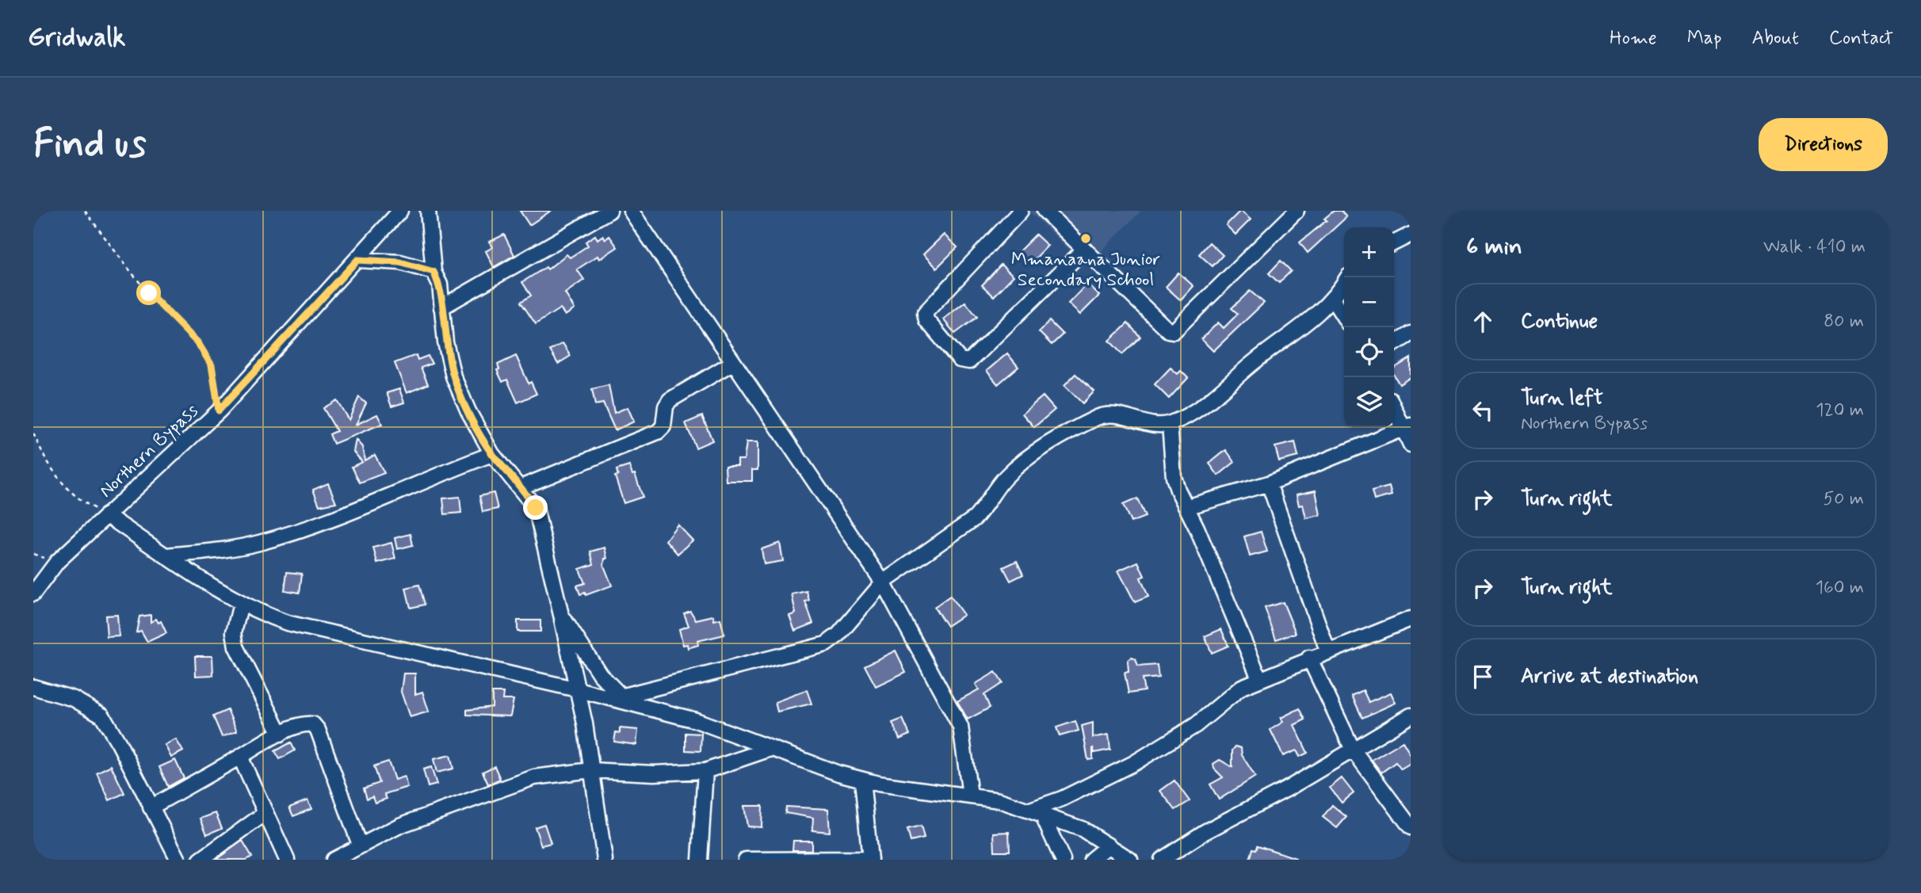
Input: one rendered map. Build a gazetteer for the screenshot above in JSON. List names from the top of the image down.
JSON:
{
  "streets": {
    "street": ["Northern Bypass"]
  },
  "places": ["Mmanaana Junior Secondary School"],
  "page": {
    "header": "Gridwalk",
    "nav": [
      "Home",
      "Map",
      "About",
      "Contact"
    ],
    "buttons": "Directions",
    "title": "Find us",
    "heading": ["6 min", "Walk · 410 m"],
    "map_buttons": ["+", "−"],
    "list": [
      ["Continue", "80 m"],
      ["Turn left", "Northern Bypass", "120 m"],
      ["Turn right", "50 m"],
      ["Turn right", "160 m"],
      "Arrive at destination"
    ]
  }
}
